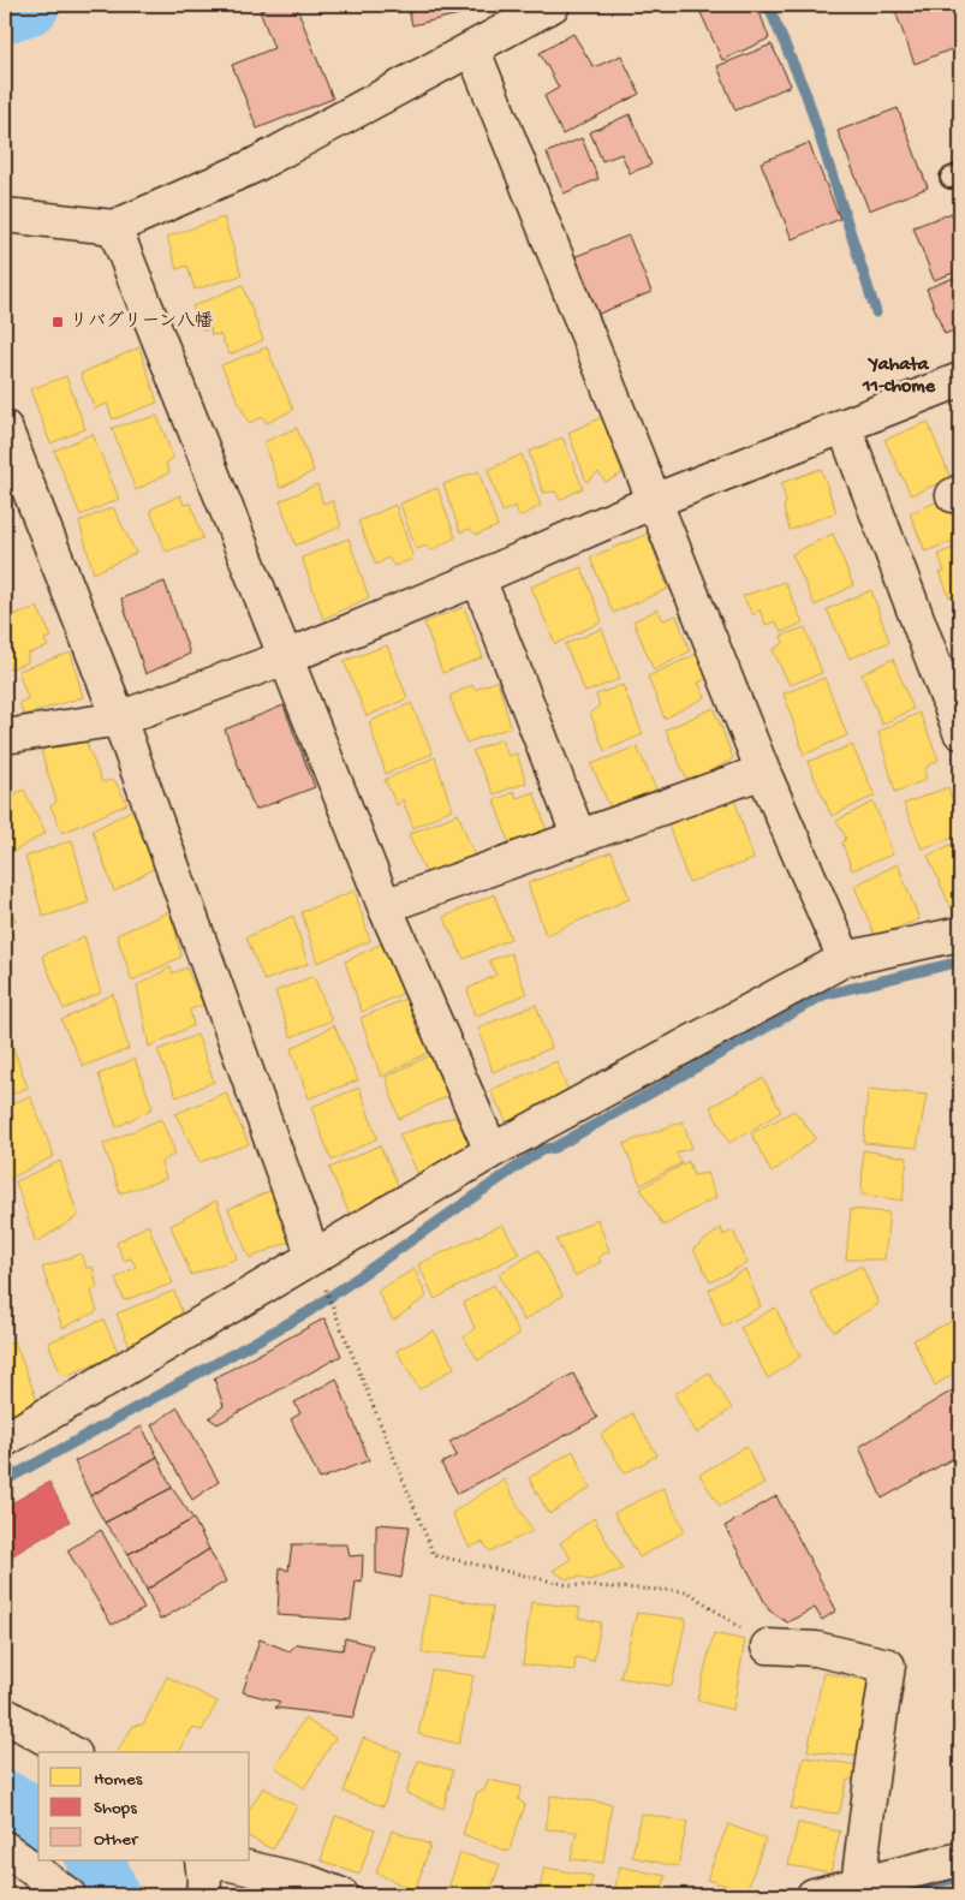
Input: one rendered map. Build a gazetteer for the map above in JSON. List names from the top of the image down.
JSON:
{
  "districts": ["Yahata 11-chome"],
  "places": {
    "transit": ["リバグリーン八幡"]
  },
  "legend": ["Homes", "Shops", "Other"]
}
